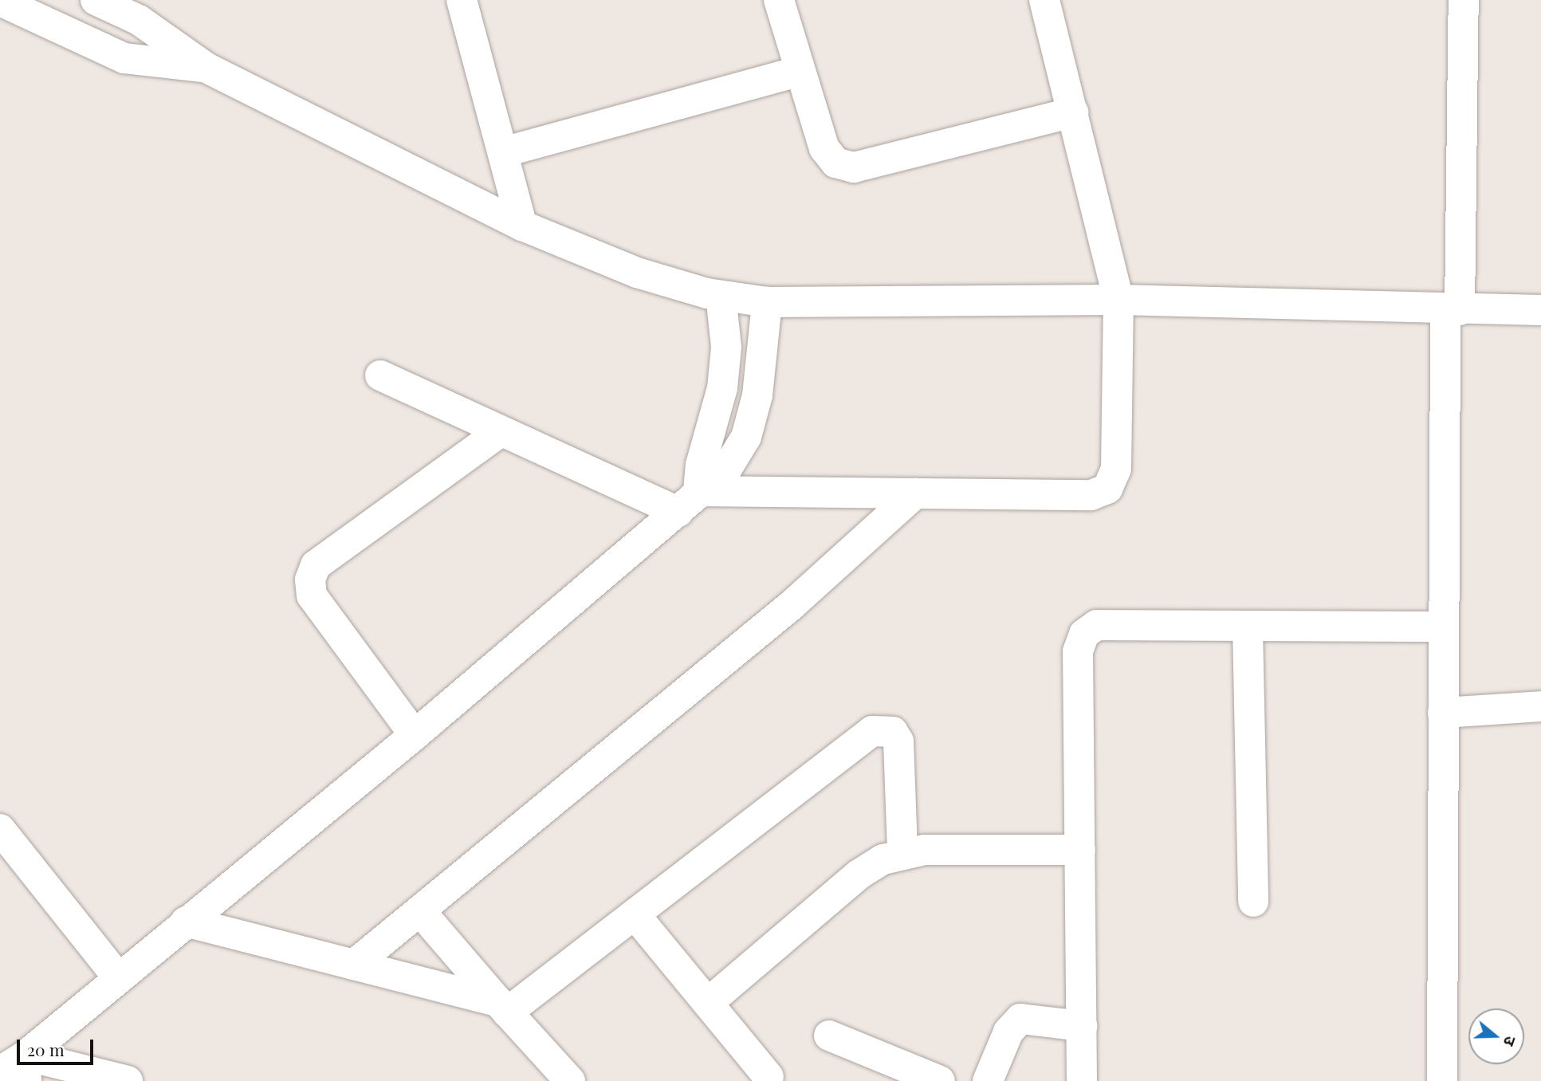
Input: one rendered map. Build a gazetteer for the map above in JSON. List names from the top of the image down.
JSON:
{
  "scale_bar": "20 m",
  "north": "right"
}
